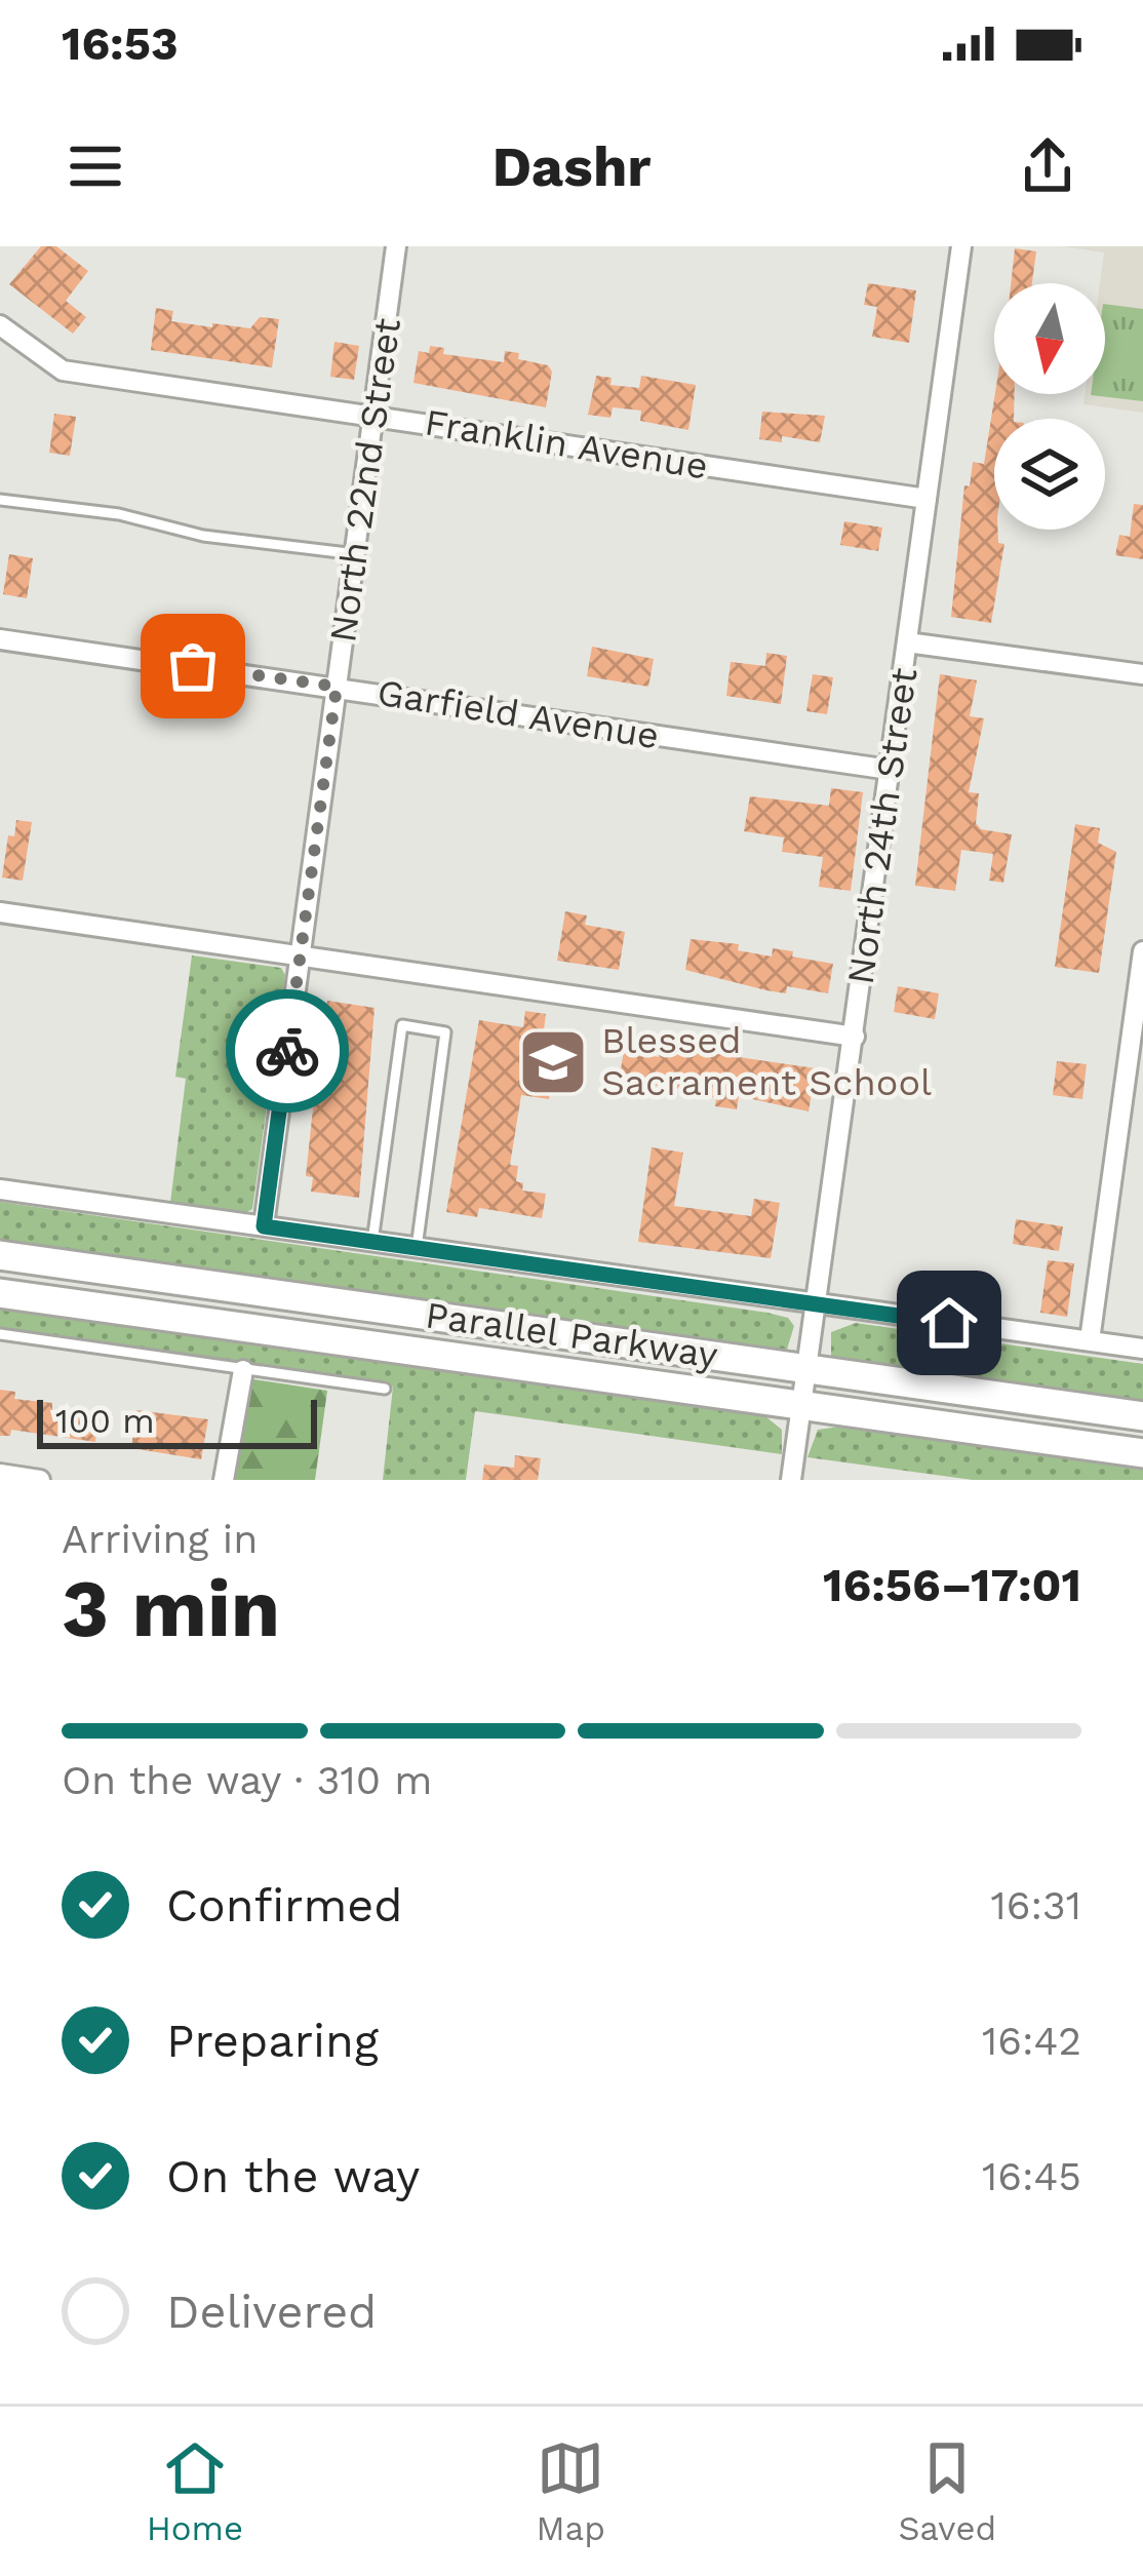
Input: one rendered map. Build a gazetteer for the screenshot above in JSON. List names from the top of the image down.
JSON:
{
  "streets": {
    "main road": ["Parallel Parkway"],
    "street": [
      "Franklin Avenue",
      "North 22nd Street",
      "Garfield Avenue",
      "North 24th Street"
    ]
  },
  "crossings": [
    ["Franklin Avenue", "North 22nd Street"],
    ["Franklin Avenue", "North 24th Street"],
    ["North 22nd Street", "Garfield Avenue"],
    ["Garfield Avenue", "North 24th Street"],
    ["North 24th Street", "Parallel Parkway"]
  ],
  "places": {
    "school or university": ["Blessed Sacrament School"]
  },
  "scale_bar": "100 m",
  "north": "bottom",
  "page": {
    "status": "16:53",
    "header": "Dashr",
    "scale": "100 m",
    "heading": ["3 min", "Arriving in", "16:56–17:01"],
    "bar": "On the way · 310 m",
    "list": [
      ["Confirmed", "16:31"],
      ["Preparing", "16:42"],
      ["On the way", "16:45"],
      "Delivered"
    ],
    "tabs": ["Home", "Map", "Saved"]
  }
}
